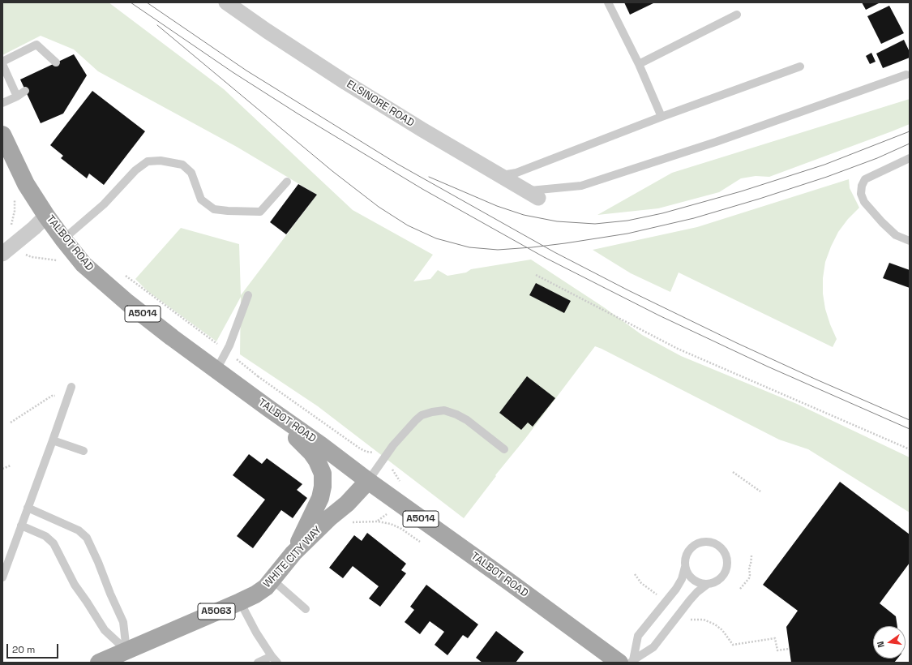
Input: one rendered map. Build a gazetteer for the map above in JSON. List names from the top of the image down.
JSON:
{
  "streets": {
    "main road": [
      "TALBOT ROAD",
      "A5014",
      "WHITE CITY WAY",
      "A5063"
    ],
    "street": ["ELSINORE ROAD"]
  },
  "crossings": [
    ["TALBOT ROAD", "WHITE CITY WAY"]
  ],
  "scale_bar": "20 m",
  "north": "left"
}
